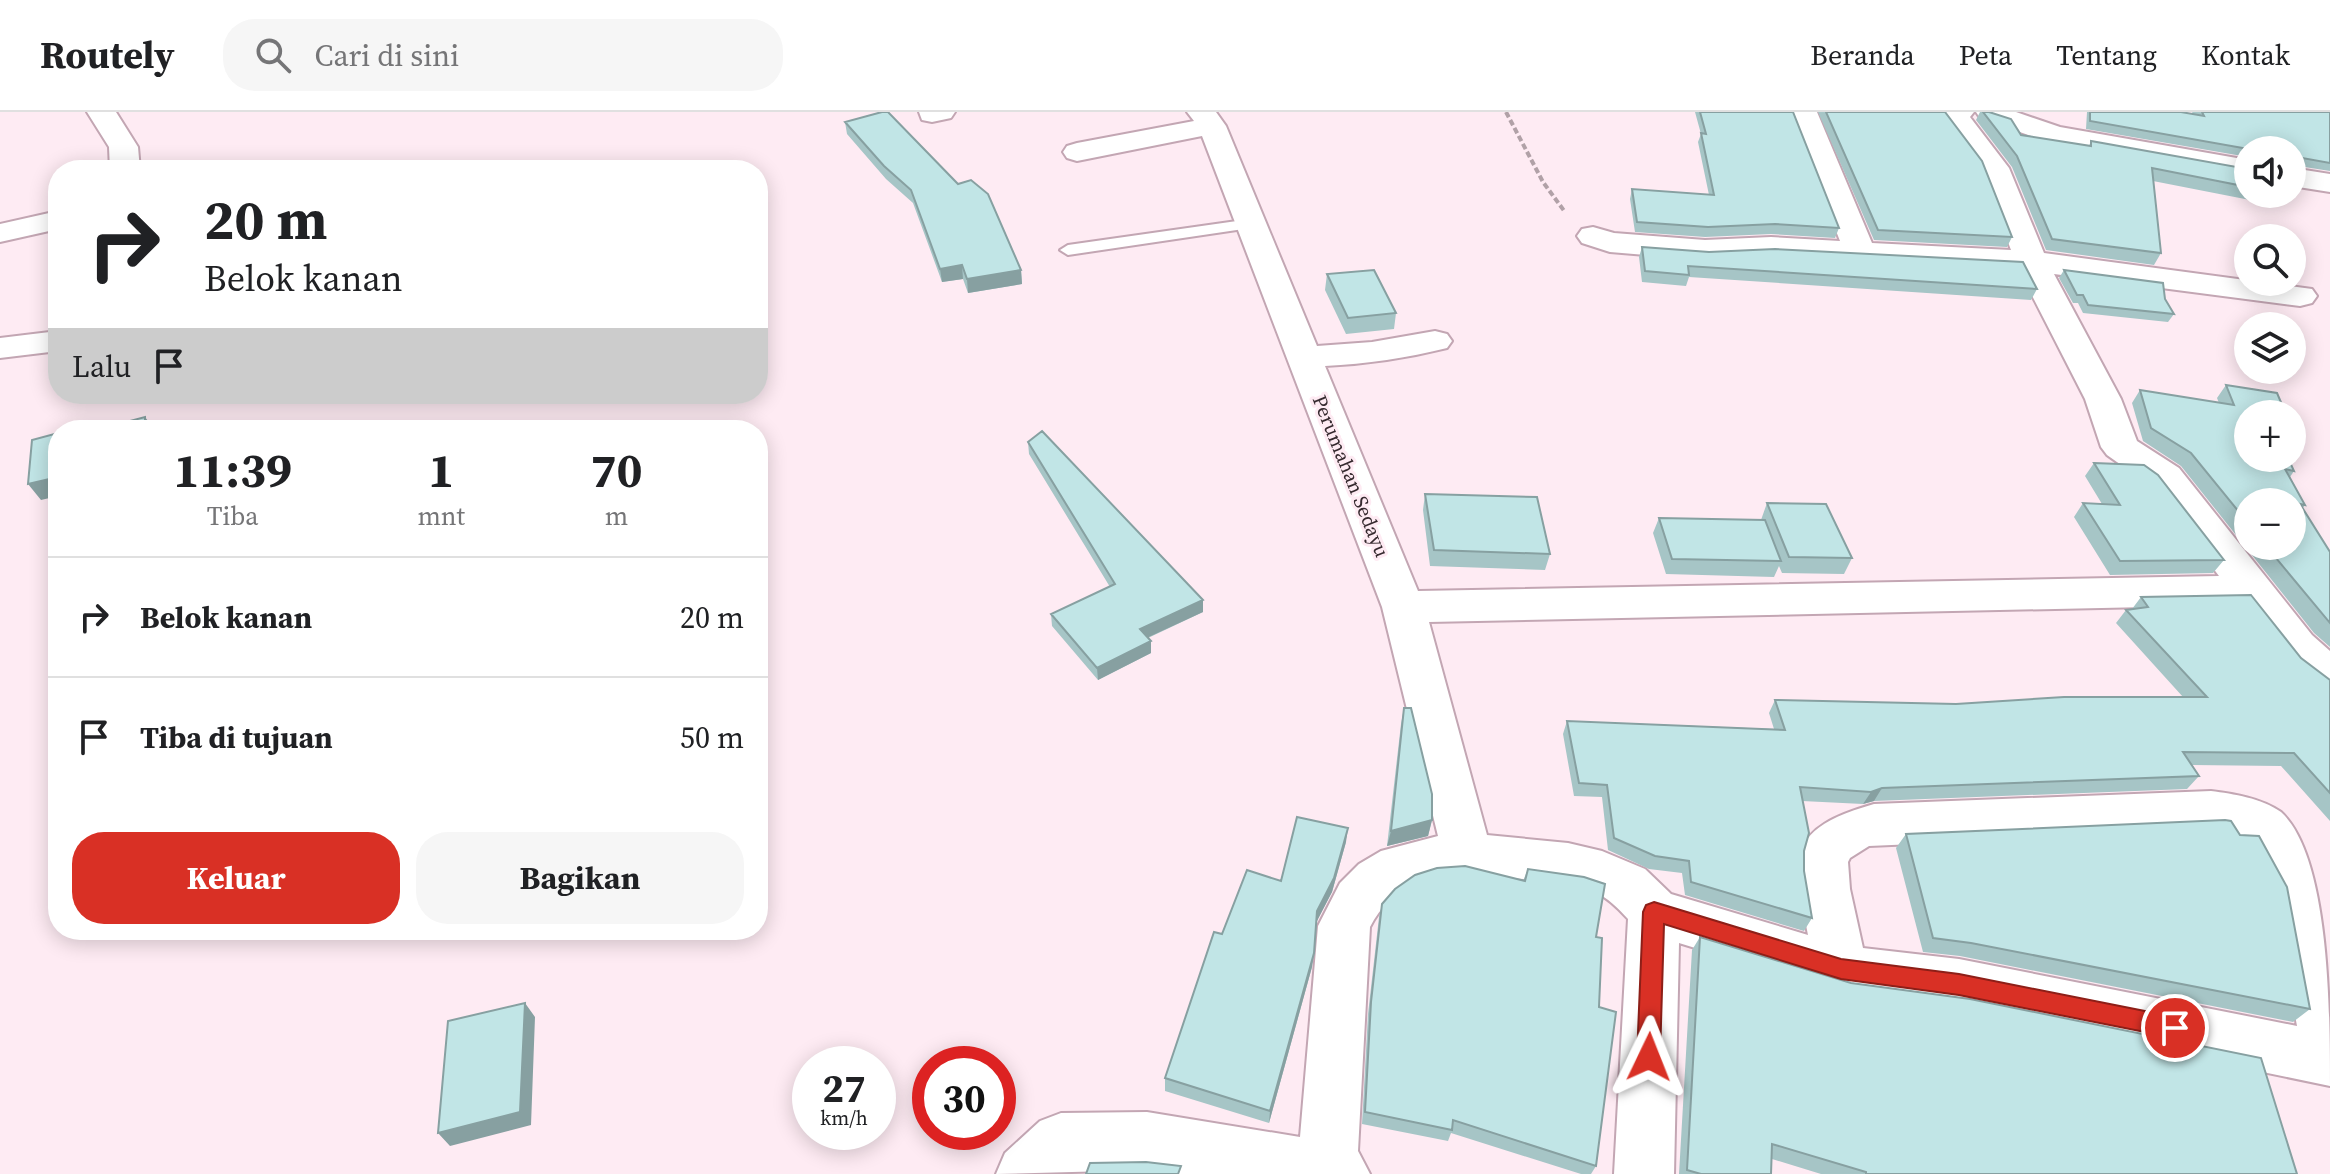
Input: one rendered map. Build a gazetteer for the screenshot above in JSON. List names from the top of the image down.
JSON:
{
  "streets": {
    "street": ["Perumahan Sedayu"]
  },
  "page": {
    "header": "Routely",
    "search": "Cari di sini",
    "nav": [
      "Beranda",
      "Peta",
      "Tentang",
      "Kontak"
    ],
    "map_buttons": ["+", "−"],
    "turn": ["20 m", "Belok kanan"],
    "then": "Lalu",
    "eta": [
      "11:39",
      "Tiba",
      "1",
      "mnt",
      "70",
      "m"
    ],
    "list": [
      {
        "name": "Belok kanan",
        "value": "20 m"
      },
      {
        "name": "Tiba di tujuan",
        "value": "50 m"
      }
    ],
    "buttons": ["Keluar", "Bagikan"],
    "speed": "27 km/h",
    "limit": "30"
  }
}
